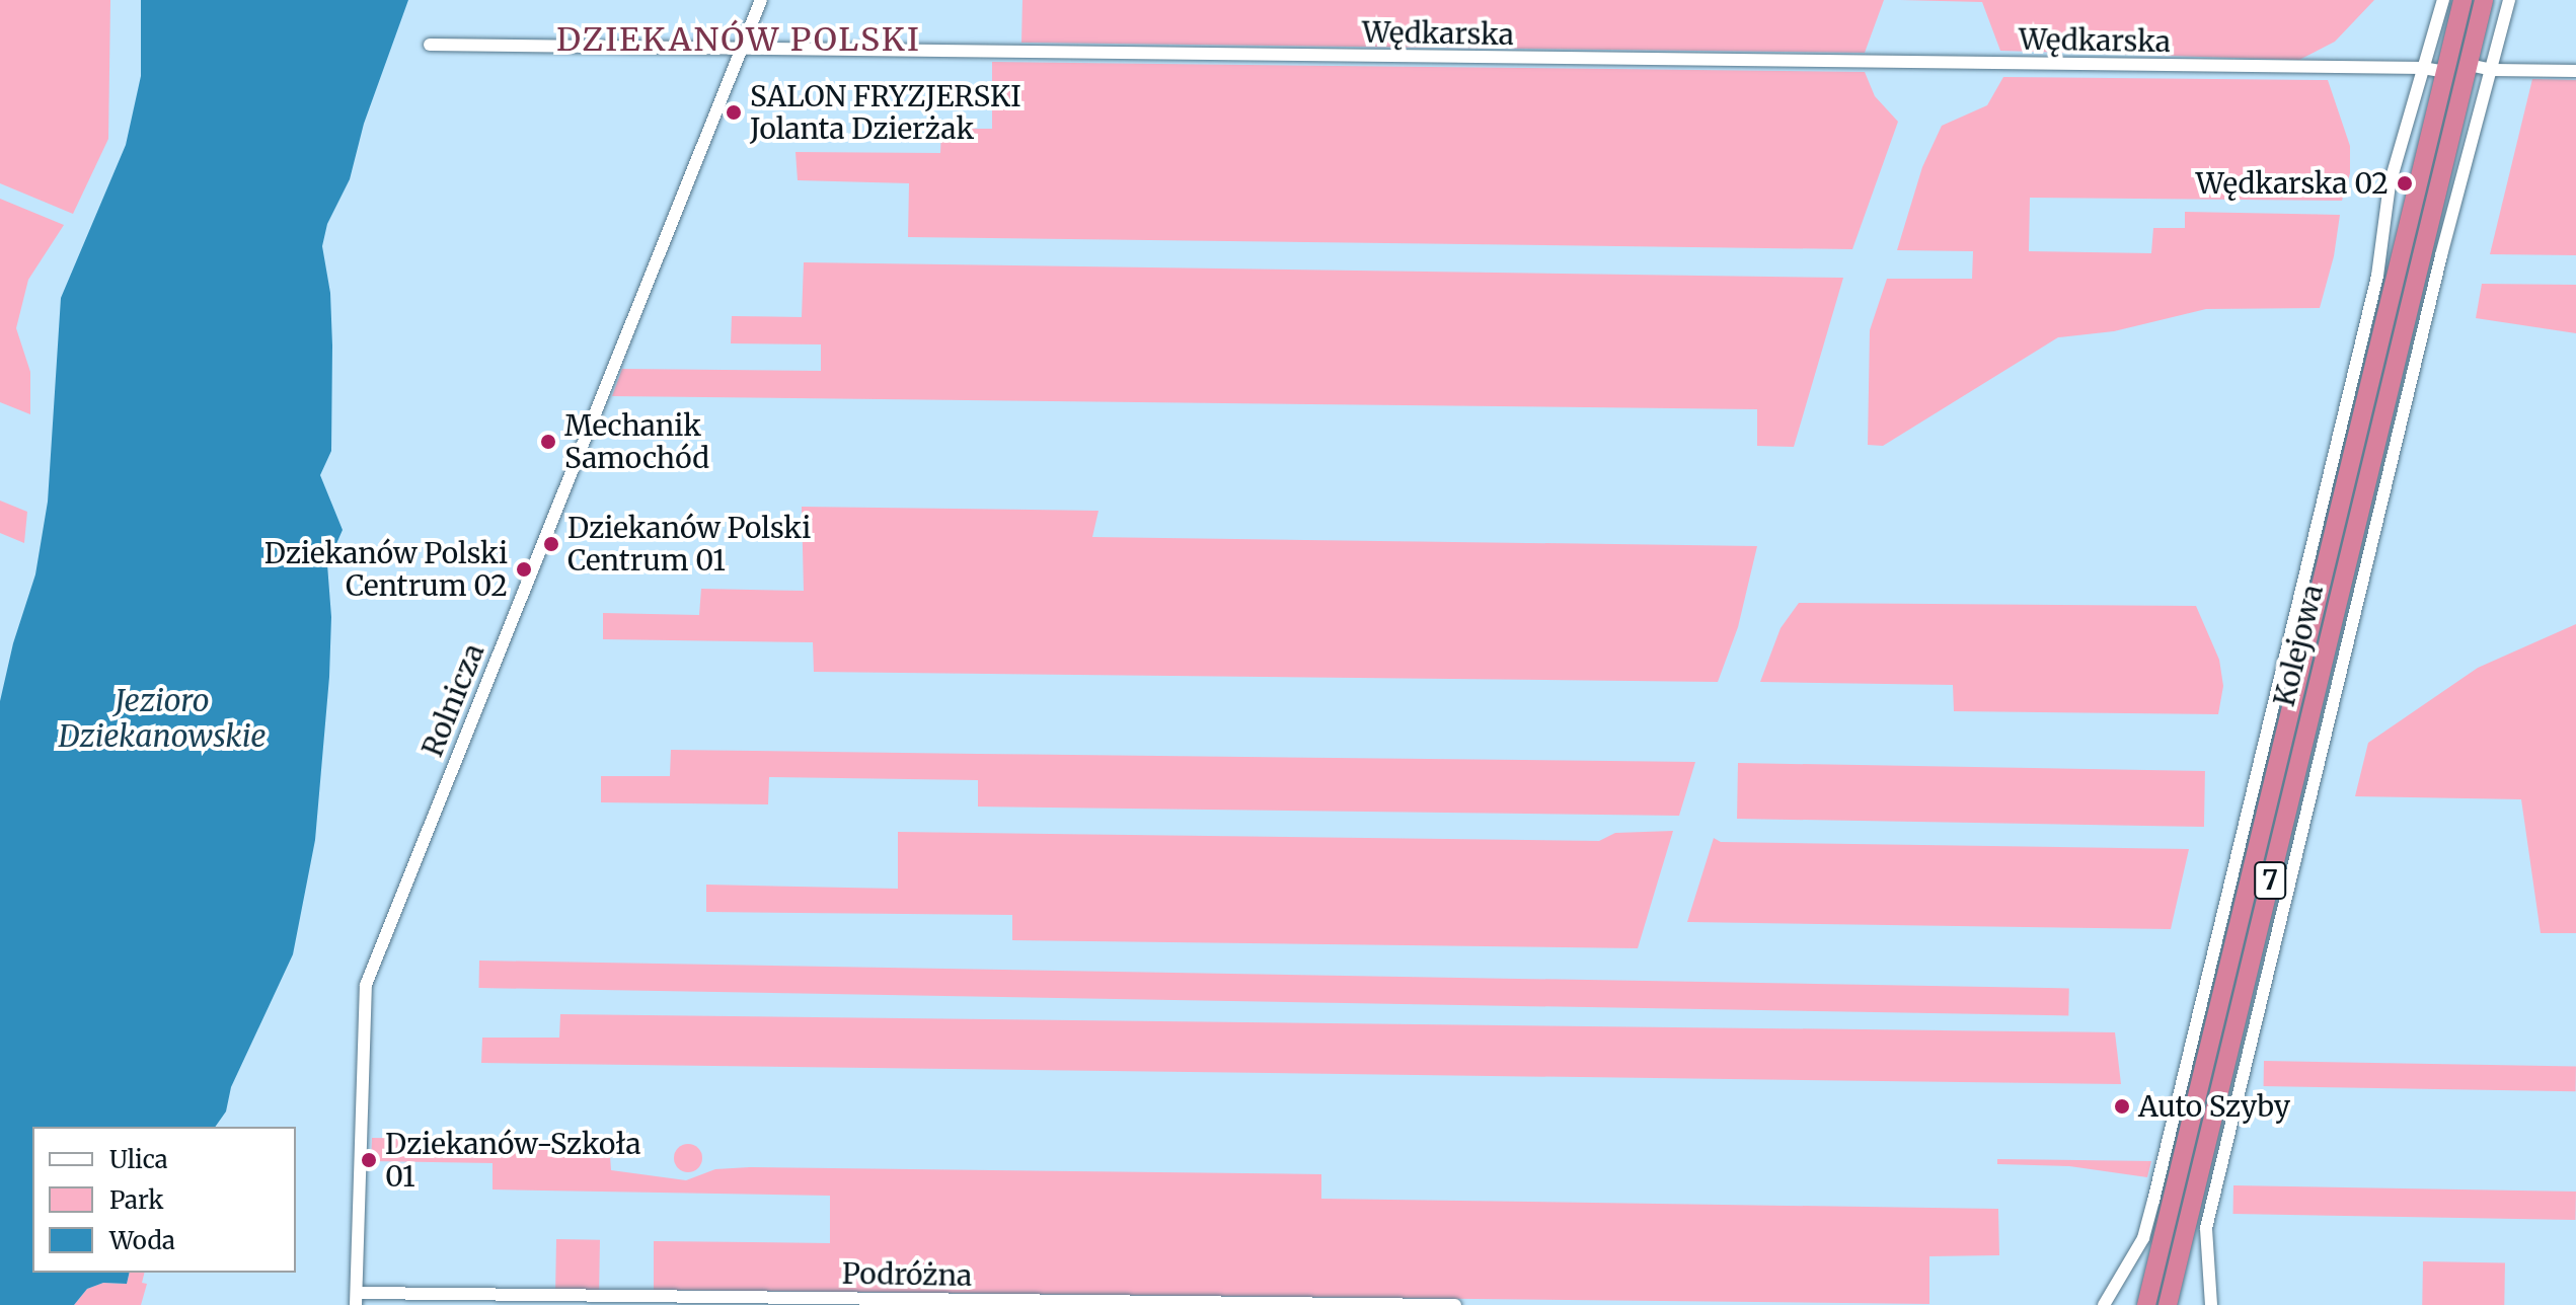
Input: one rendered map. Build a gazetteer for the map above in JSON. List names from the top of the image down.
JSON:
{
  "streets": {
    "highway": ["Kolejowa", "7"],
    "street": ["Wędkarska", "Rolnicza", "Podróżna"]
  },
  "crossings": [
    ["Wędkarska", "Kolejowa"],
    ["Wędkarska", "Rolnicza"],
    ["Rolnicza", "Podróżna"]
  ],
  "districts": ["DZIEKANÓW POLSKI"],
  "water": ["Jezioro Dziekanowskie"],
  "places": [
    "SALON FRYZJERSKI Jolanta Dzierżak",
    "Wędkarska 02",
    "Mechanik Samochód",
    "Dziekanów Polski Centrum 01",
    "Dziekanów Polski Centrum 02",
    "Auto Szyby",
    "Dziekanów-Szkoła 01"
  ],
  "legend": ["Ulica", "Park", "Woda"]
}
